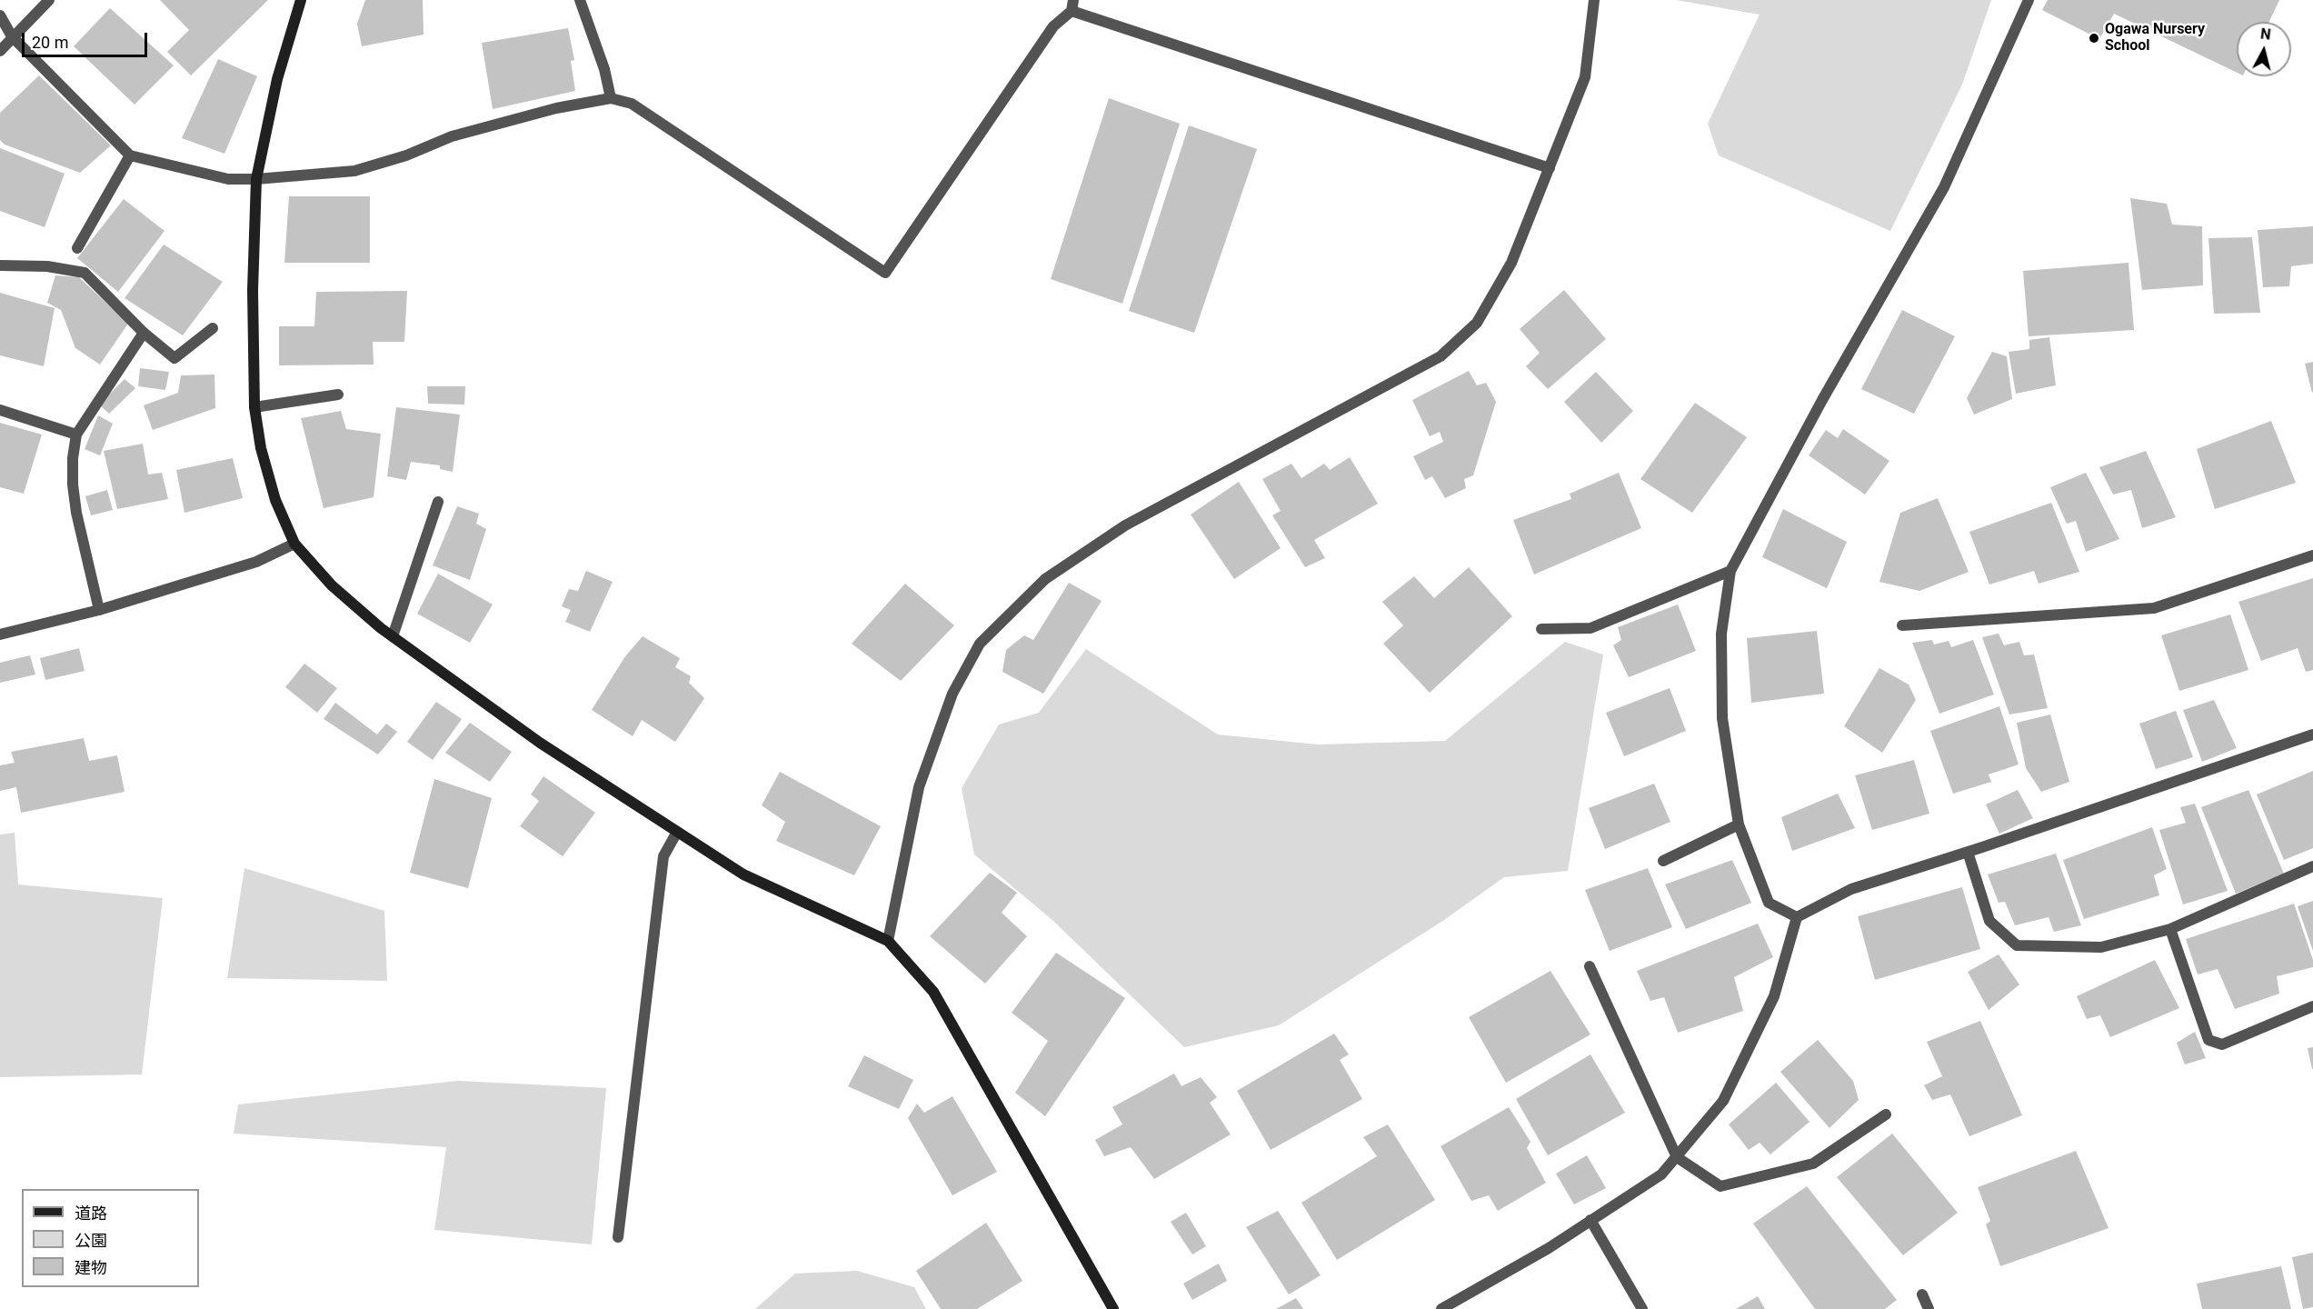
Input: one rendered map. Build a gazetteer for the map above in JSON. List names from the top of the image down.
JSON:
{
  "places": ["Ogawa Nursery School"],
  "legend": ["道路", "公園", "建物"],
  "scale_bar": "20 m",
  "north": "top"
}
